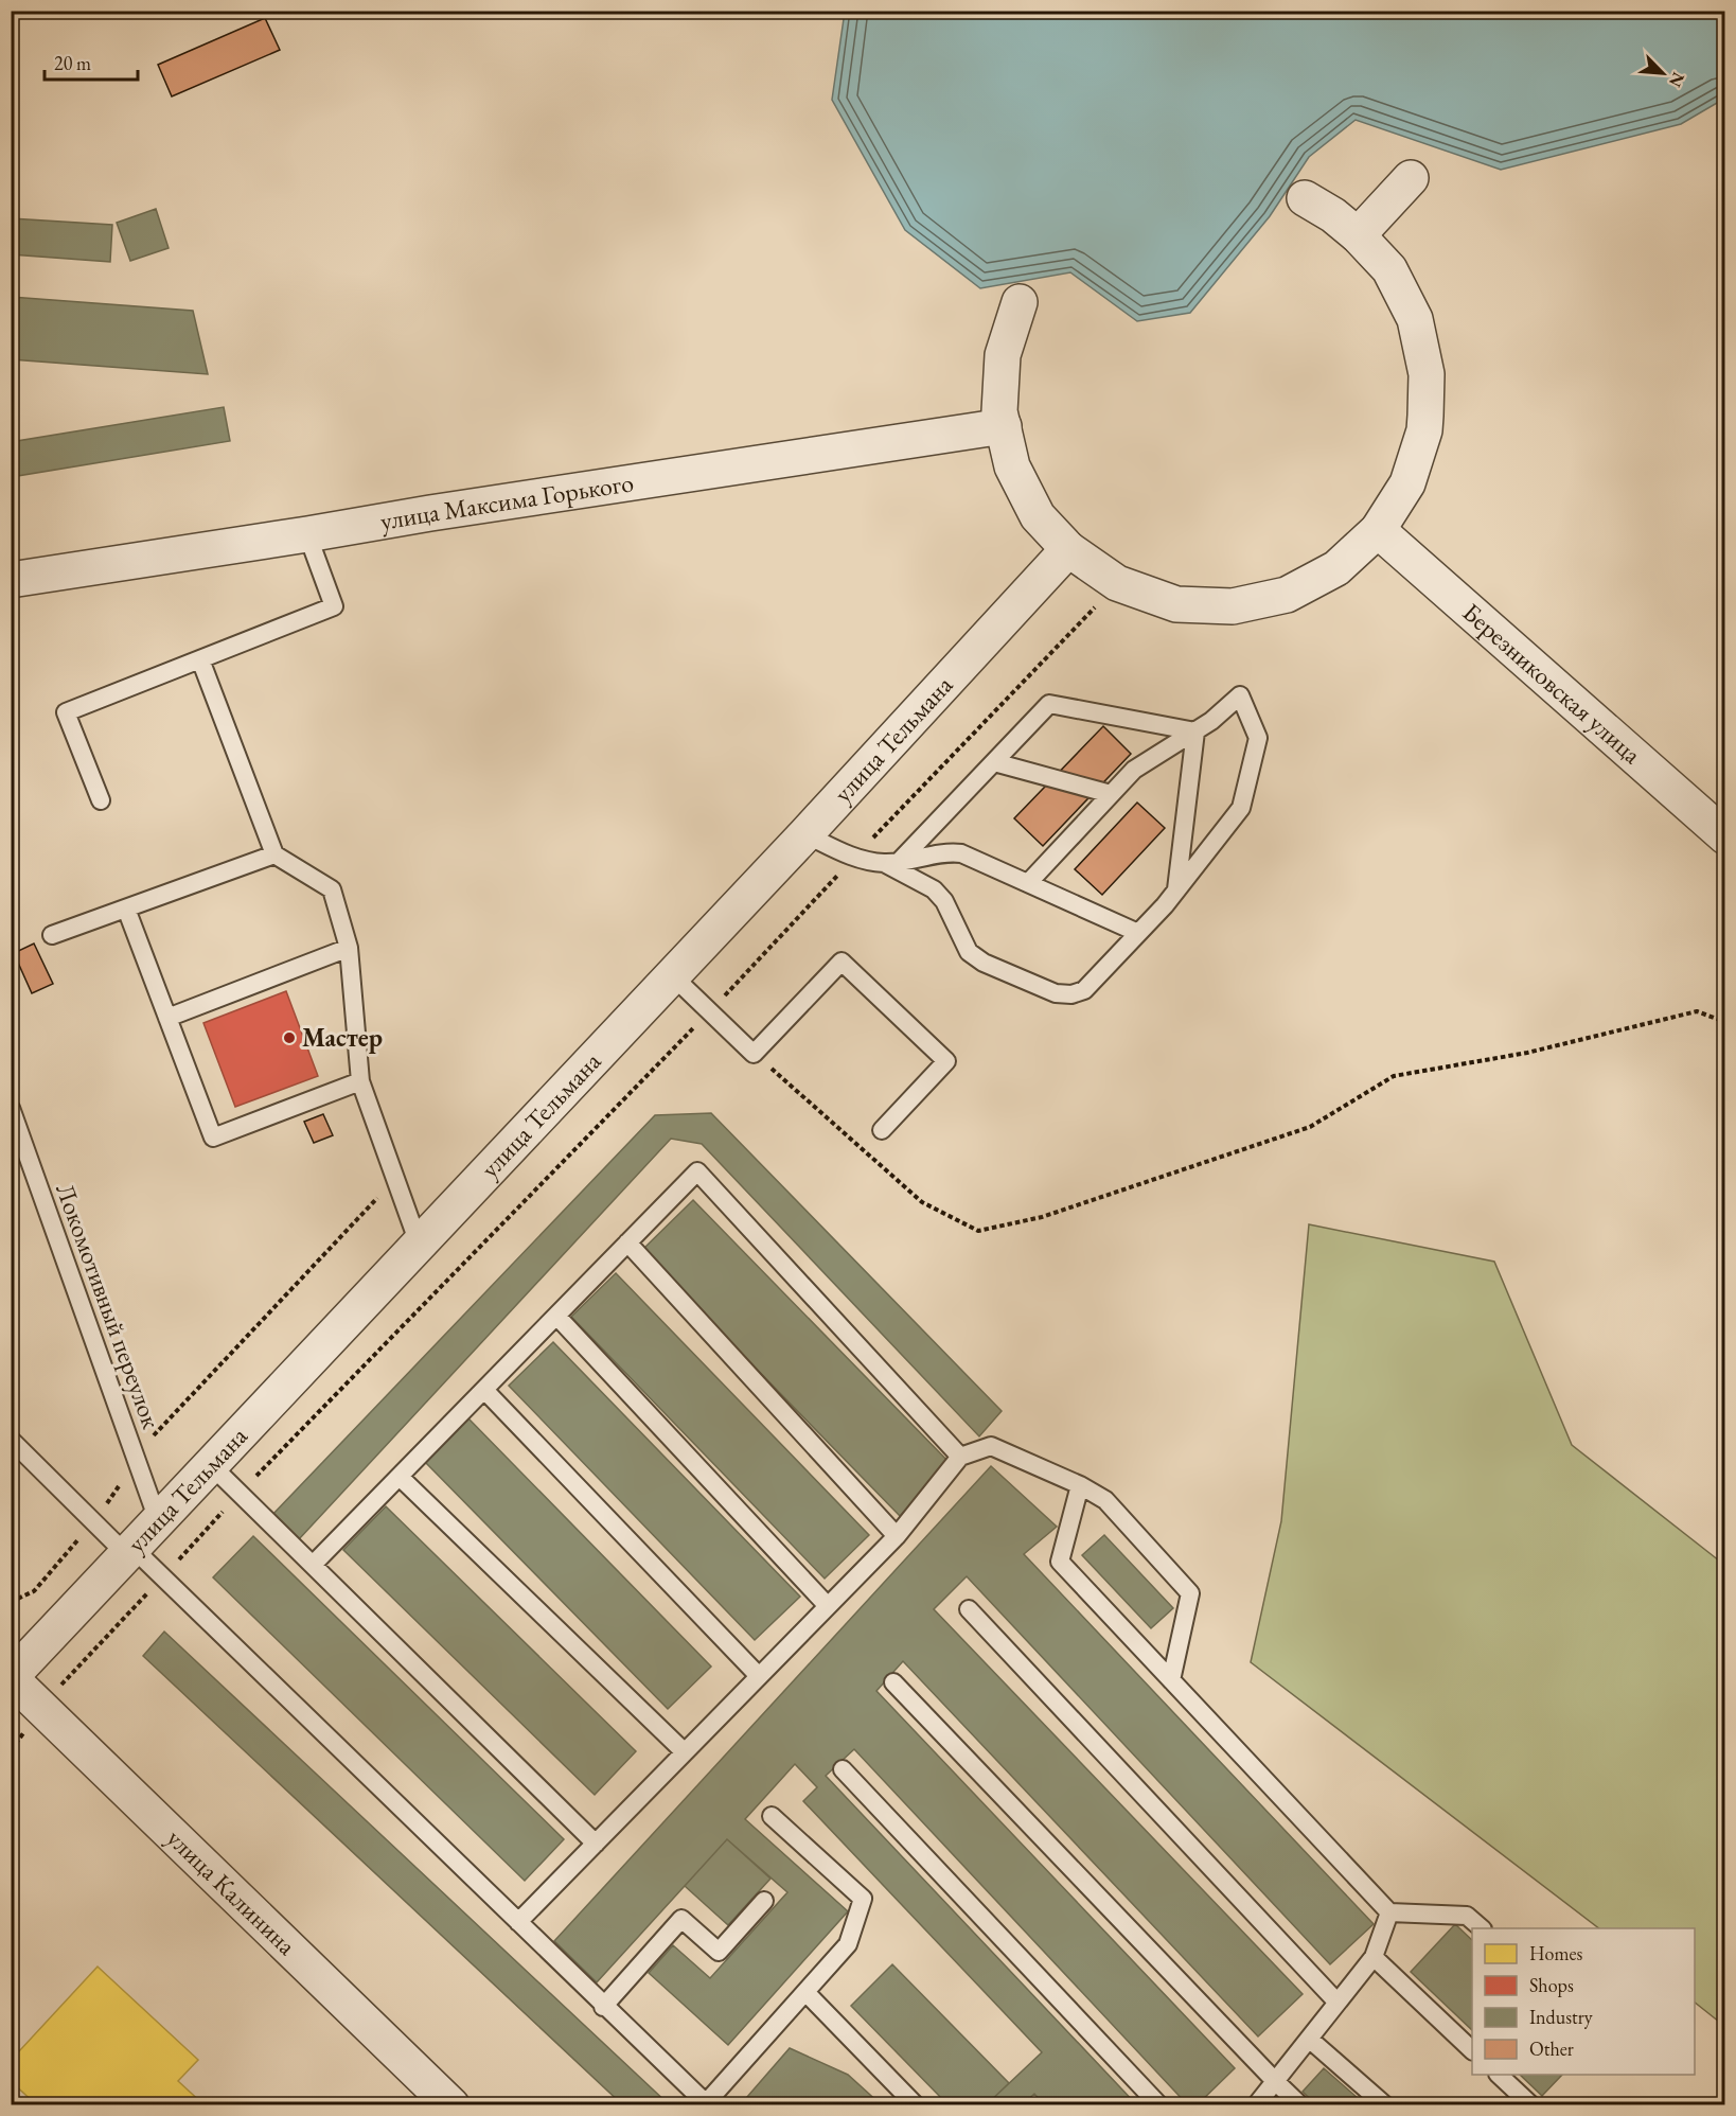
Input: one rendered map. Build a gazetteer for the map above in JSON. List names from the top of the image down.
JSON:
{
  "streets": {
    "street": [
      "улица Максима Горького",
      "Березниковская улица",
      "улица Тельмана",
      "улица Калинина"
    ],
    "lane": ["Локомотивный переулок"]
  },
  "crossings": [
    ["улица Тельмана", "Локомотивный переулок"],
    ["улица Тельмана", "улица Калинина"]
  ],
  "places": ["Мастер"],
  "legend": [
    "Homes",
    "Shops",
    "Industry",
    "Other"
  ],
  "scale_bar": "20 m",
  "north": "bottom right"
}
